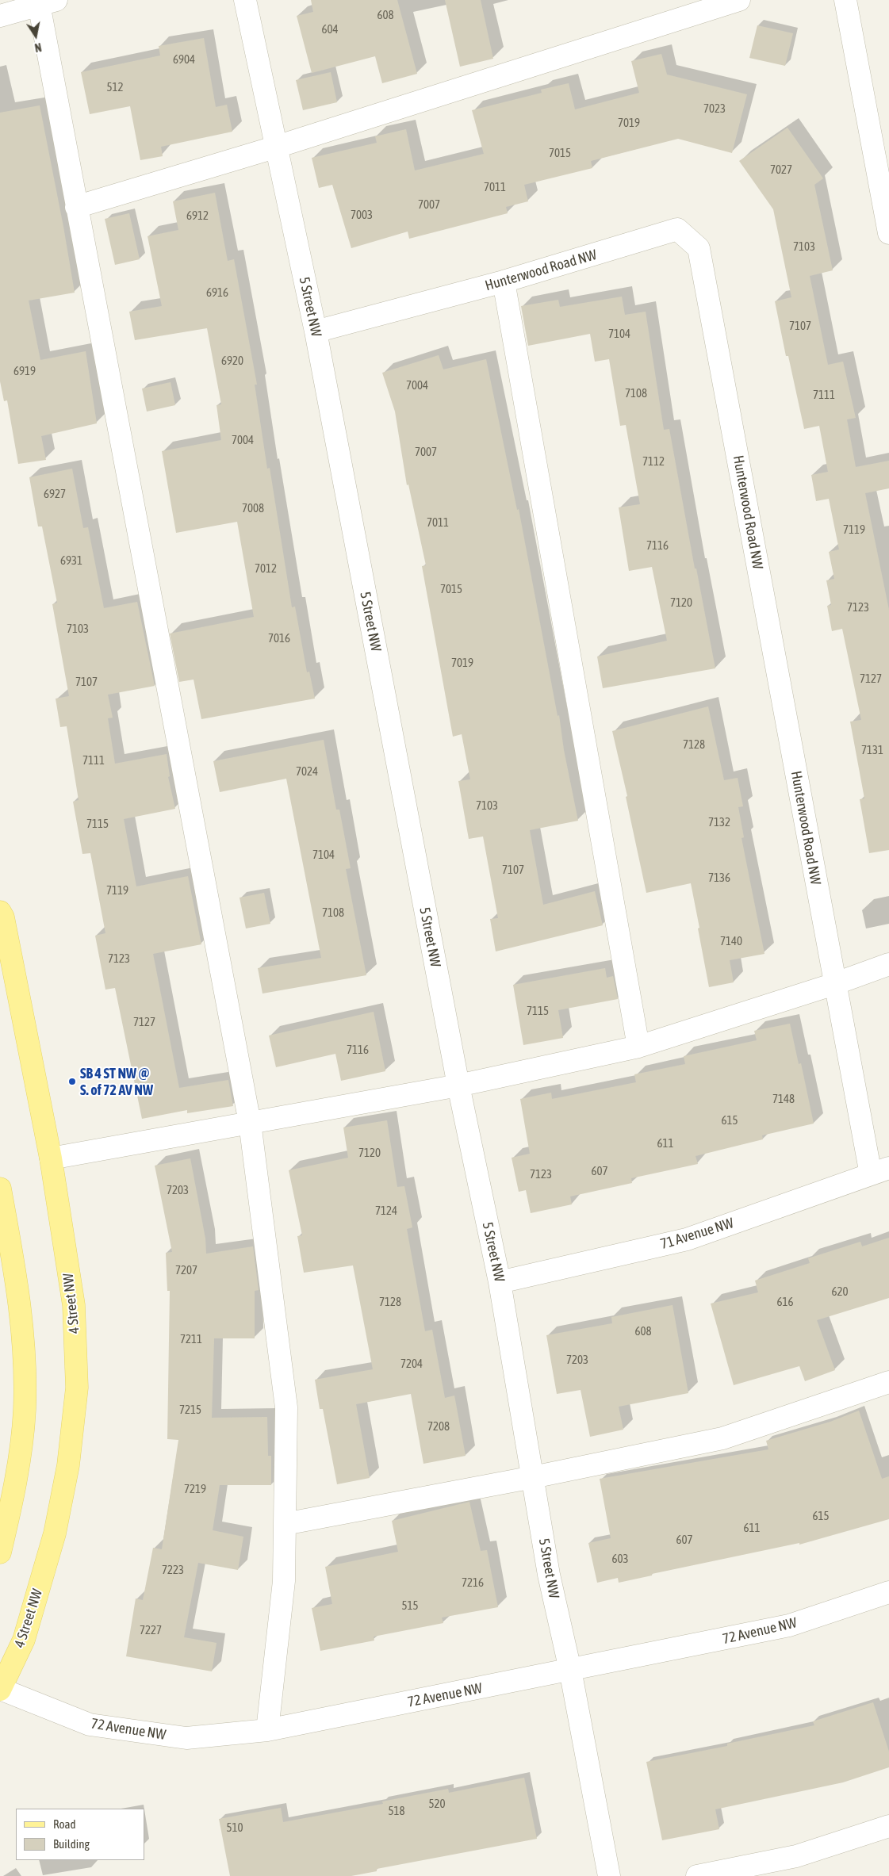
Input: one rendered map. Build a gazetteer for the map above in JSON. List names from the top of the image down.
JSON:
{
  "streets": {
    "main road": ["4 Street NW"],
    "street": [
      "Hunterwood Road NW",
      "5 Street NW",
      "71 Avenue NW",
      "72 Avenue NW"
    ]
  },
  "crossings": [
    ["Hunterwood Road NW", "5 Street NW"],
    ["Hunterwood Road NW", "71 Avenue NW"],
    ["5 Street NW", "71 Avenue NW"],
    ["5 Street NW", "72 Avenue NW"],
    ["4 Street NW", "72 Avenue NW"]
  ],
  "places": ["SB 4 ST NW @ S. of 72 AV NW"],
  "house_numbers": [
    "608",
    "604",
    "6904",
    "512",
    "7023",
    "7019",
    "7015",
    "7027",
    "7011",
    "7007",
    "7003",
    "6912",
    "7103",
    "6916",
    "7107",
    "7104",
    "6920",
    "6919",
    "7004",
    "7108",
    "7111",
    "7004",
    "7007",
    "7112",
    "6927",
    "7008",
    "7011",
    "7119",
    "7116",
    "6931",
    "7012",
    "7015",
    "7120",
    "7123",
    "7103",
    "7016",
    "7019",
    "7127",
    "7107",
    "7128",
    "7131",
    "7111",
    "7024",
    "7103",
    "7132",
    "7115",
    "7104",
    "7107",
    "7136",
    "7119",
    "7108",
    "7140",
    "7123",
    "7115",
    "7127",
    "7116",
    "7148",
    "615",
    "611",
    "7120",
    "607",
    "7123",
    "7203",
    "7124",
    "7207",
    "620",
    "7128",
    "616",
    "608",
    "7211",
    "7203",
    "7204",
    "7215",
    "7208",
    "7219",
    "615",
    "611",
    "607",
    "603",
    "7223",
    "7216",
    "515",
    "7227",
    "520",
    "518",
    "510"
  ],
  "legend": ["Road", "Building"],
  "north": "bottom"
}
